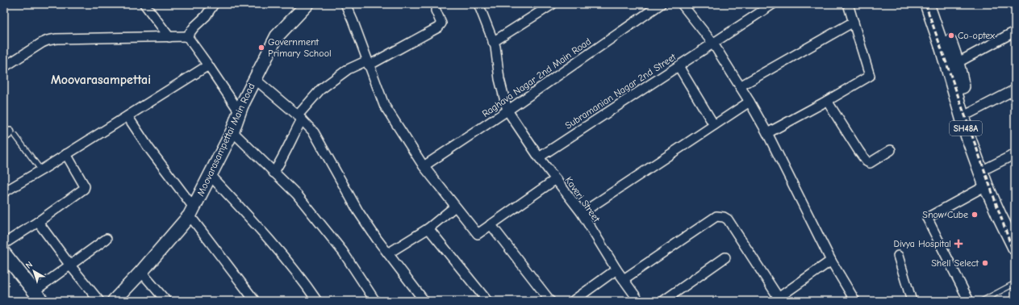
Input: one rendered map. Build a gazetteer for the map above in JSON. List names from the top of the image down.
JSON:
{
  "streets": {
    "main road": ["SH48A"],
    "street": [
      "Raghava Nagar 2nd Main Road",
      "Subramanian Nagar 2nd Street",
      "Moovarasampettai Main Road",
      "Kaveri Street"
    ]
  },
  "crossings": [
    ["Raghava Nagar 2nd Main Road", "Kaveri Street"],
    ["Subramanian Nagar 2nd Street", "Kaveri Street"]
  ],
  "districts": ["Moovarasampettai"],
  "places": {
    "other": [
      "Co-optex",
      "Government Primary School",
      "Snow Cube",
      "Shell Select"
    ],
    "health": ["Divya Hospital"]
  },
  "north": "top left"
}
